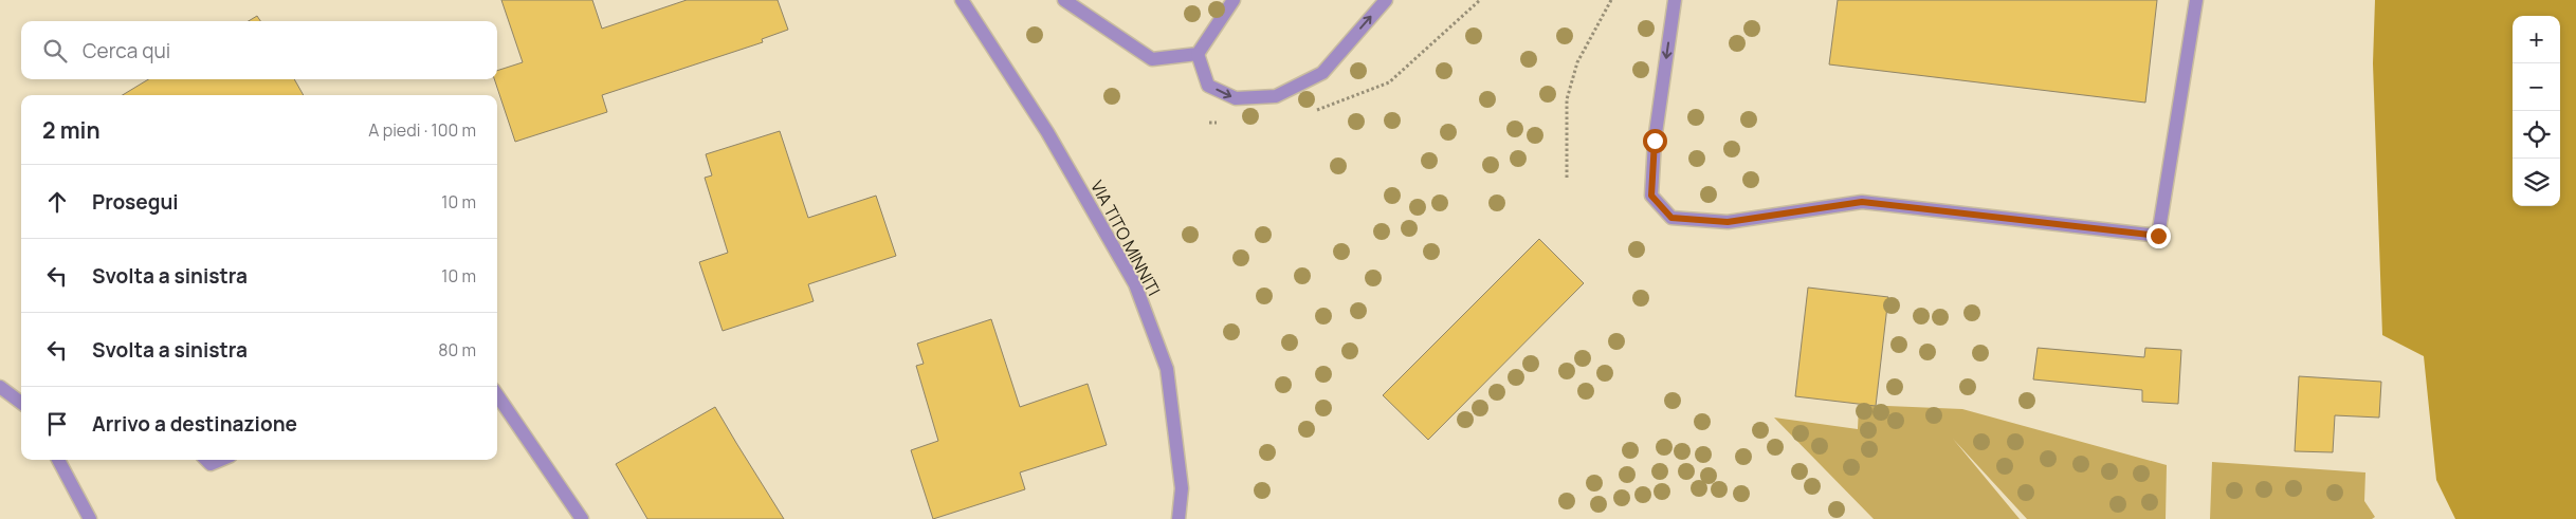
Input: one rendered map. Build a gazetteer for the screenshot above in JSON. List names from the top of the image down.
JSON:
{
  "streets": {
    "street": ["VIA TITO MINNITI"]
  },
  "page": {
    "map_buttons": ["+", "−"],
    "search": "Cerca qui",
    "heading": ["2 min", "A piedi · 100 m"],
    "list": [
      ["Prosegui", "10 m"],
      ["Svolta a sinistra", "10 m"],
      ["Svolta a sinistra", "80 m"],
      "Arrivo a destinazione"
    ]
  }
}
